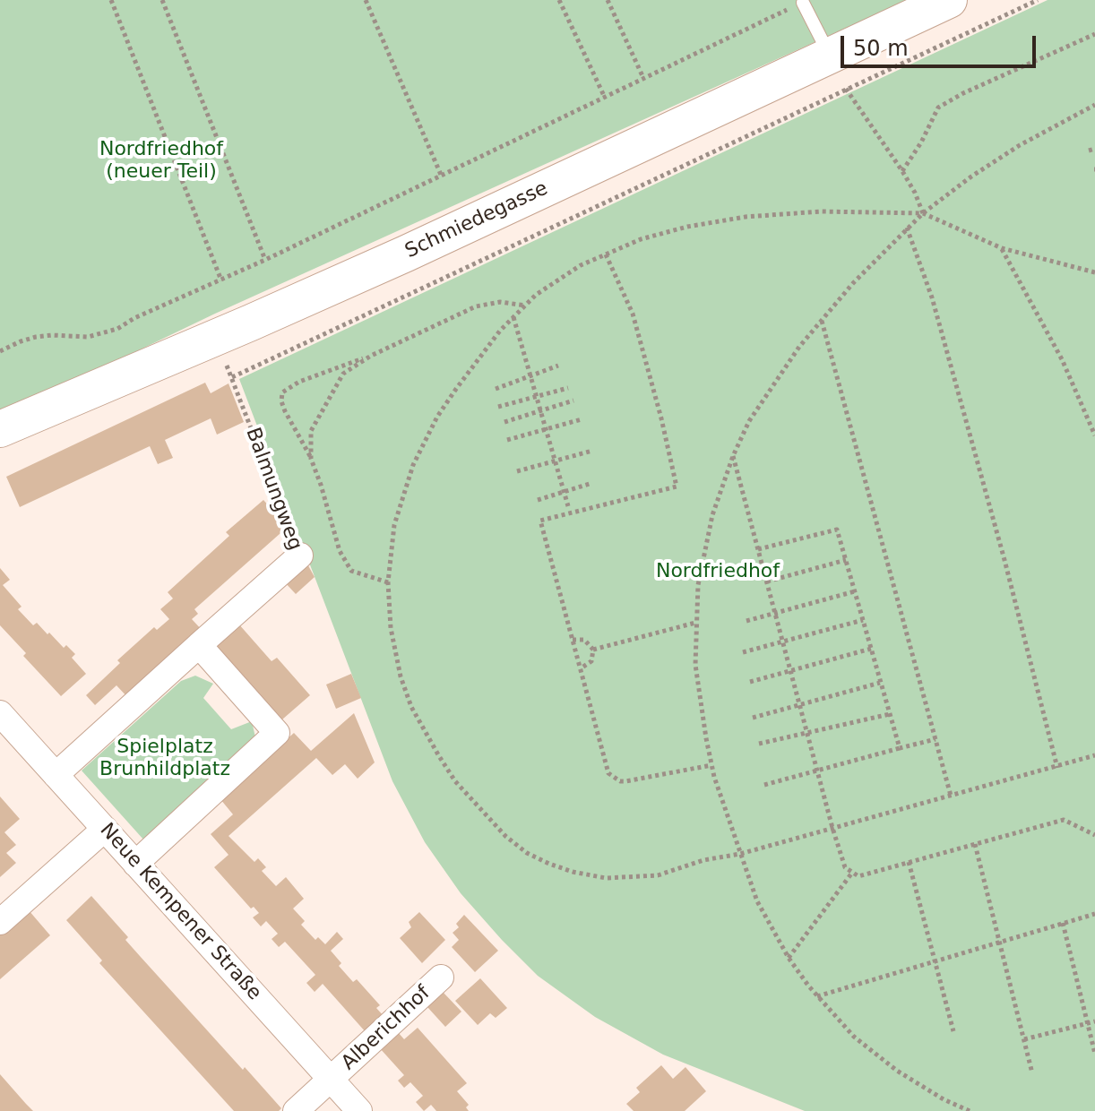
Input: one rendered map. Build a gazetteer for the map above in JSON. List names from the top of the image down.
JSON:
{
  "streets": {
    "street": [
      "Schmiedegasse",
      "Balmungweg",
      "Neue Kempener Straße",
      "Alberichhof"
    ]
  },
  "crossings": [
    ["Schmiedegasse", "Balmungweg"],
    ["Balmungweg", "Neue Kempener Straße"],
    ["Neue Kempener Straße", "Alberichhof"]
  ],
  "parks": ["Nordfriedhof (neuer Teil)", "Nordfriedhof", "Spielplatz Brunhildplatz"],
  "scale_bar": "50 m"
}
